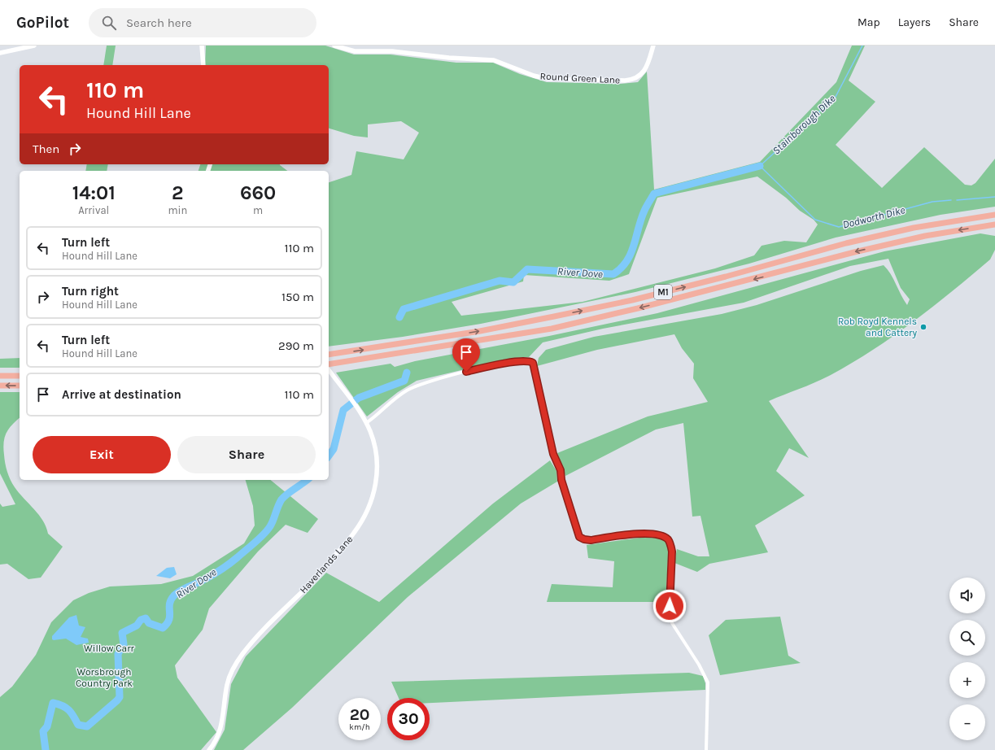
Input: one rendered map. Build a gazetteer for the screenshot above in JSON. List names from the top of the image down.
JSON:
{
  "streets": {
    "highway": ["M1"],
    "street": ["Round Green Lane", "Haverlands Lane"]
  },
  "water": ["Stainborough Dike", "Dodworth Dike", "River Dove"],
  "parks": ["Willow Carr", "Worsbrough Country Park"],
  "places": ["Rob Royd Kennels and Cattery"],
  "page": {
    "header": "GoPilot",
    "search": "Search here",
    "nav": ["Map", "Layers", "Share"],
    "turn": ["110 m", "Hound Hill Lane"],
    "then": "Then",
    "eta": [
      "14:01",
      "Arrival",
      "2",
      "min",
      "660",
      "m"
    ],
    "list": [
      {
        "name": "Turn left",
        "note": "Hound Hill Lane",
        "value": "110 m"
      },
      {
        "name": "Turn right",
        "note": "Hound Hill Lane",
        "value": "150 m"
      },
      {
        "name": "Turn left",
        "note": "Hound Hill Lane",
        "value": "290 m"
      },
      {
        "name": "Arrive at destination",
        "value": "110 m"
      }
    ],
    "buttons": ["Exit", "Share"],
    "map_buttons": ["+", "−"],
    "speed": "20 km/h",
    "limit": "30"
  }
}
